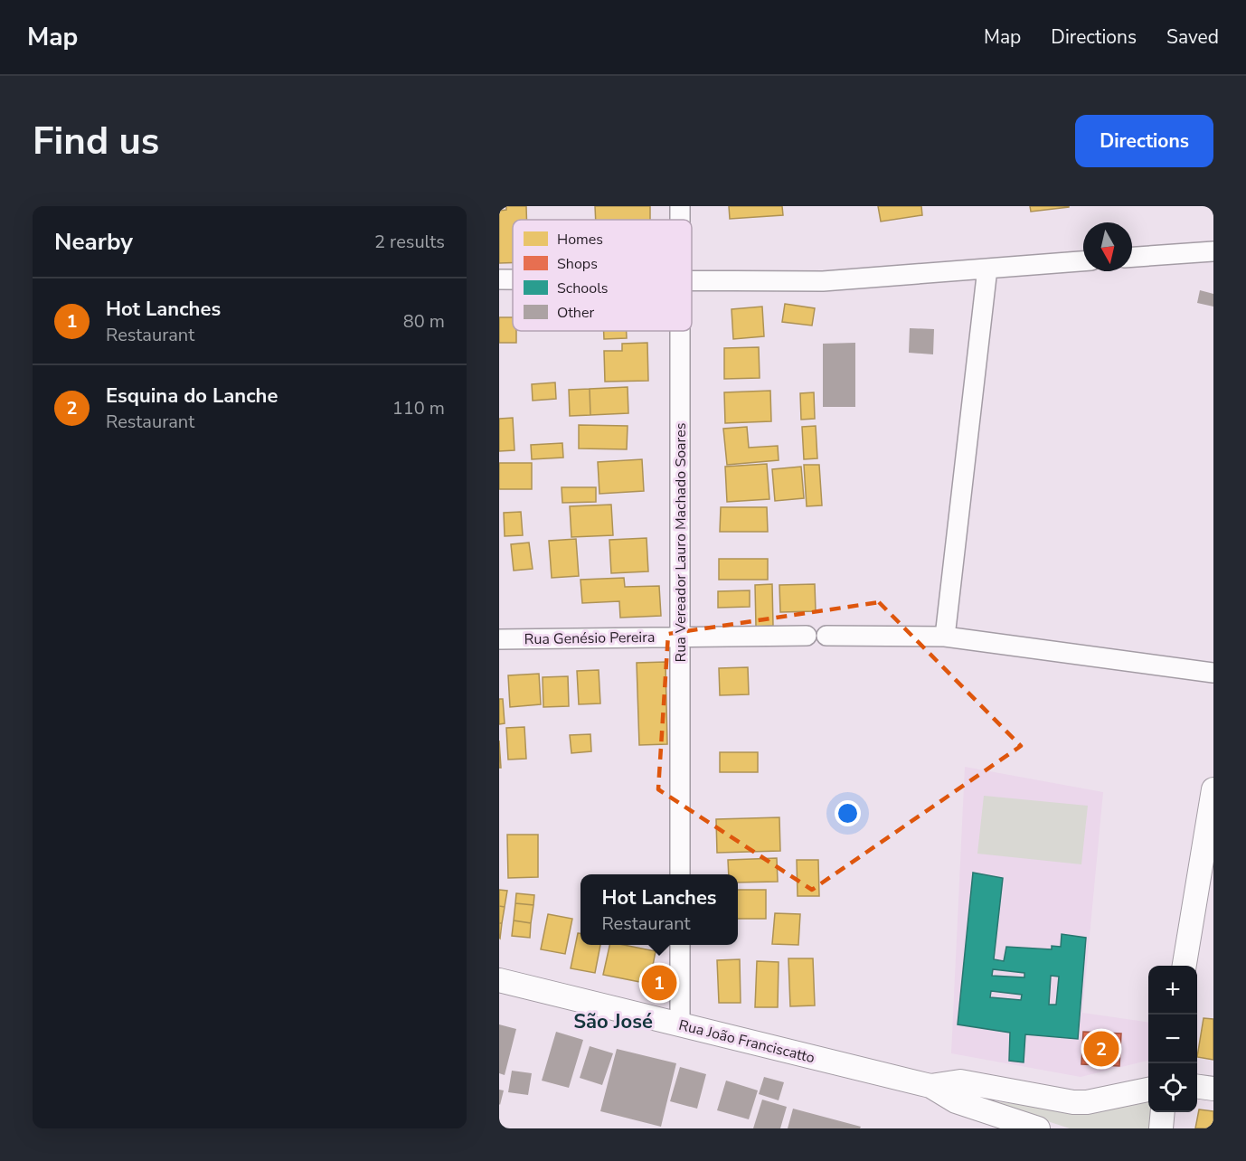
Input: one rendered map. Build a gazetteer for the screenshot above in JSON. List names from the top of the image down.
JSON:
{
  "streets": {
    "street": ["Rua Vereador Lauro Machado Soares", "Rua Genésio Pereira", "Rua João Franciscatto"]
  },
  "crossings": [
    ["Rua Vereador Lauro Machado Soares", "Rua Genésio Pereira"]
  ],
  "districts": ["São José"],
  "legend": [
    "Homes",
    "Shops",
    "Schools",
    "Other"
  ],
  "north": "bottom",
  "page": {
    "header": "Map",
    "nav": ["Map", "Directions", "Saved"],
    "buttons": "Directions",
    "title": "Find us",
    "heading": ["Nearby", "2 results"],
    "list": [
      {
        "mark": "1",
        "name": "Hot Lanches",
        "note": "Restaurant",
        "value": "80 m"
      },
      {
        "mark": "2",
        "name": "Esquina do Lanche",
        "note": "Restaurant",
        "value": "110 m"
      }
    ],
    "popup": ["Hot Lanches", "Restaurant"],
    "pins": ["1", "2"],
    "map_buttons": ["+", "−"]
  }
}
